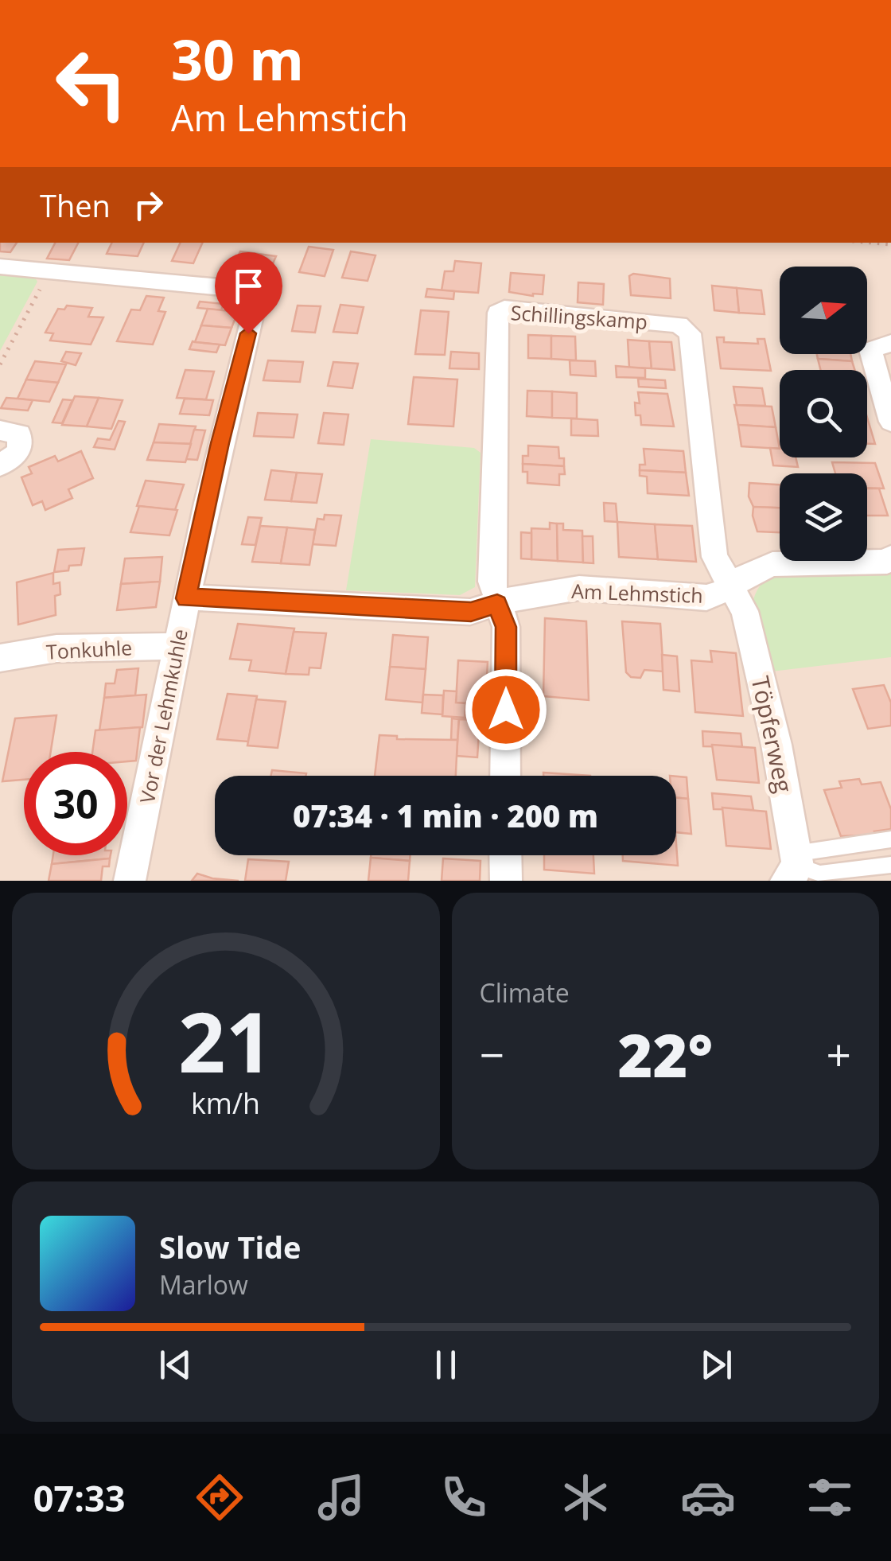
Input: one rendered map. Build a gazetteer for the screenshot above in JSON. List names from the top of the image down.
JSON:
{
  "streets": {
    "street": [
      "Schillingskamp",
      "Am Lehmstich",
      "Tonkuhle",
      "Vor der Lehmkuhle",
      "Töpferweg"
    ]
  },
  "crossings": [
    ["Schillingskamp", "Am Lehmstich"],
    ["Schillingskamp", "Töpferweg"],
    ["Am Lehmstich", "Vor der Lehmkuhle"],
    ["Am Lehmstich", "Töpferweg"],
    ["Tonkuhle", "Vor der Lehmkuhle"]
  ],
  "north": "right",
  "page": {
    "turn": ["30 m", "Am Lehmstich"],
    "then": "Then",
    "limit": "30",
    "trip": "07:34 · 1 min · 200 m",
    "tile": "Climate",
    "heat": ["−", "22°", "+"],
    "song": ["Slow Tide", "Marlow"],
    "tabs": "07:33",
    "gauge": ["21", "km/h"]
  }
}
